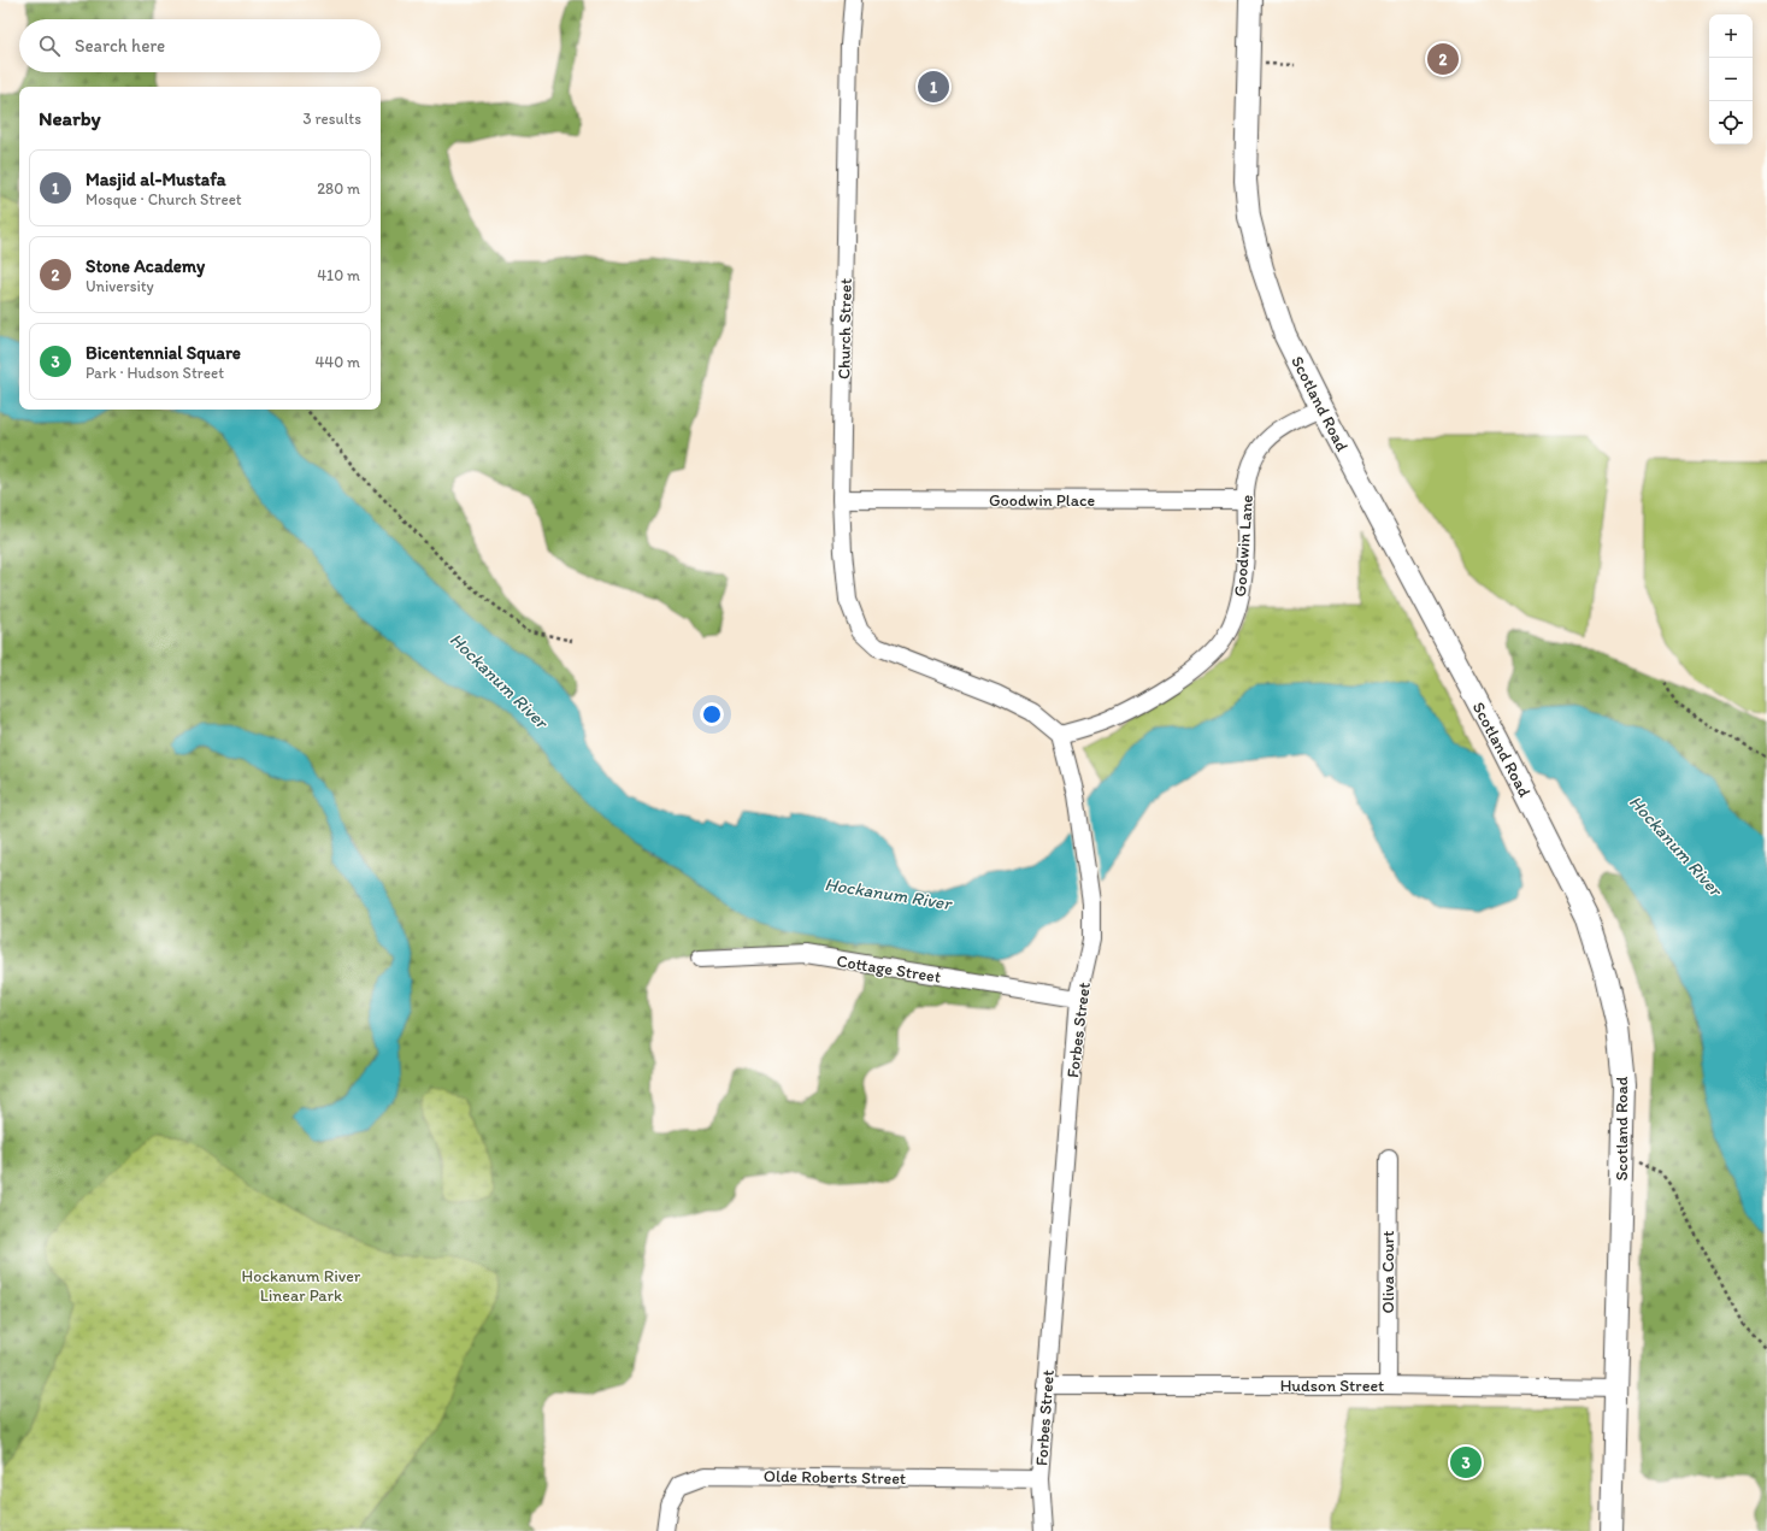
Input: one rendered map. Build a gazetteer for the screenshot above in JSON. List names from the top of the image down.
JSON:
{
  "streets": {
    "main road": ["Scotland Road"],
    "street": [
      "Church Street",
      "Goodwin Place",
      "Goodwin Lane",
      "Cottage Street",
      "Forbes Street",
      "Oliva Court",
      "Hudson Street",
      "Olde Roberts Street"
    ]
  },
  "crossings": [
    ["Church Street", "Goodwin Place"],
    ["Church Street", "Goodwin Lane"],
    ["Church Street", "Forbes Street"],
    ["Scotland Road", "Goodwin Lane"],
    ["Scotland Road", "Hudson Street"],
    ["Goodwin Place", "Goodwin Lane"],
    ["Goodwin Lane", "Forbes Street"],
    ["Cottage Street", "Forbes Street"],
    ["Forbes Street", "Hudson Street"],
    ["Forbes Street", "Olde Roberts Street"],
    ["Oliva Court", "Hudson Street"]
  ],
  "water": ["Hockanum River"],
  "parks": ["Hockanum River Linear Park"],
  "page": {
    "map_buttons": ["+", "−"],
    "search": "Search here",
    "pins": ["2", "1", "3"],
    "heading": ["Nearby", "3 results"],
    "list": [
      {
        "mark": "1",
        "name": "Masjid al-Mustafa",
        "note": "Mosque · Church Street",
        "value": "280 m"
      },
      {
        "mark": "2",
        "name": "Stone Academy",
        "note": "University",
        "value": "410 m"
      },
      {
        "mark": "3",
        "name": "Bicentennial Square",
        "note": "Park · Hudson Street",
        "value": "440 m"
      }
    ]
  }
}
